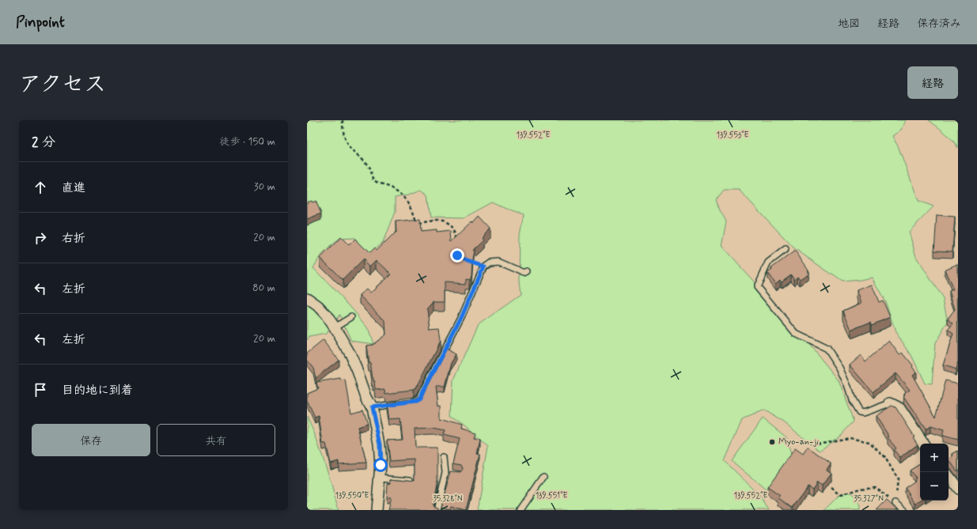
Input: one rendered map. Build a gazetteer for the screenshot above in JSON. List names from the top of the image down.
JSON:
{
  "places": ["Myo-an-ji"],
  "page": {
    "header": "Pinpoint",
    "nav": ["地図", "経路", "保存済み"],
    "title": "アクセス",
    "buttons": [
      "経路",
      ["保存", "共有"]
    ],
    "heading": ["2 分", "徒歩 · 150 m"],
    "list": [
      ["直進", "30 m"],
      ["右折", "20 m"],
      ["左折", "80 m"],
      ["左折", "20 m"],
      "目的地に到着"
    ],
    "map_buttons": ["+", "−"]
  },
  "coordinates": [
    "139.552°E",
    "139.553°E",
    "139.550°E",
    "139.551°E",
    "35.328°N",
    "35.327°N"
  ]
}
